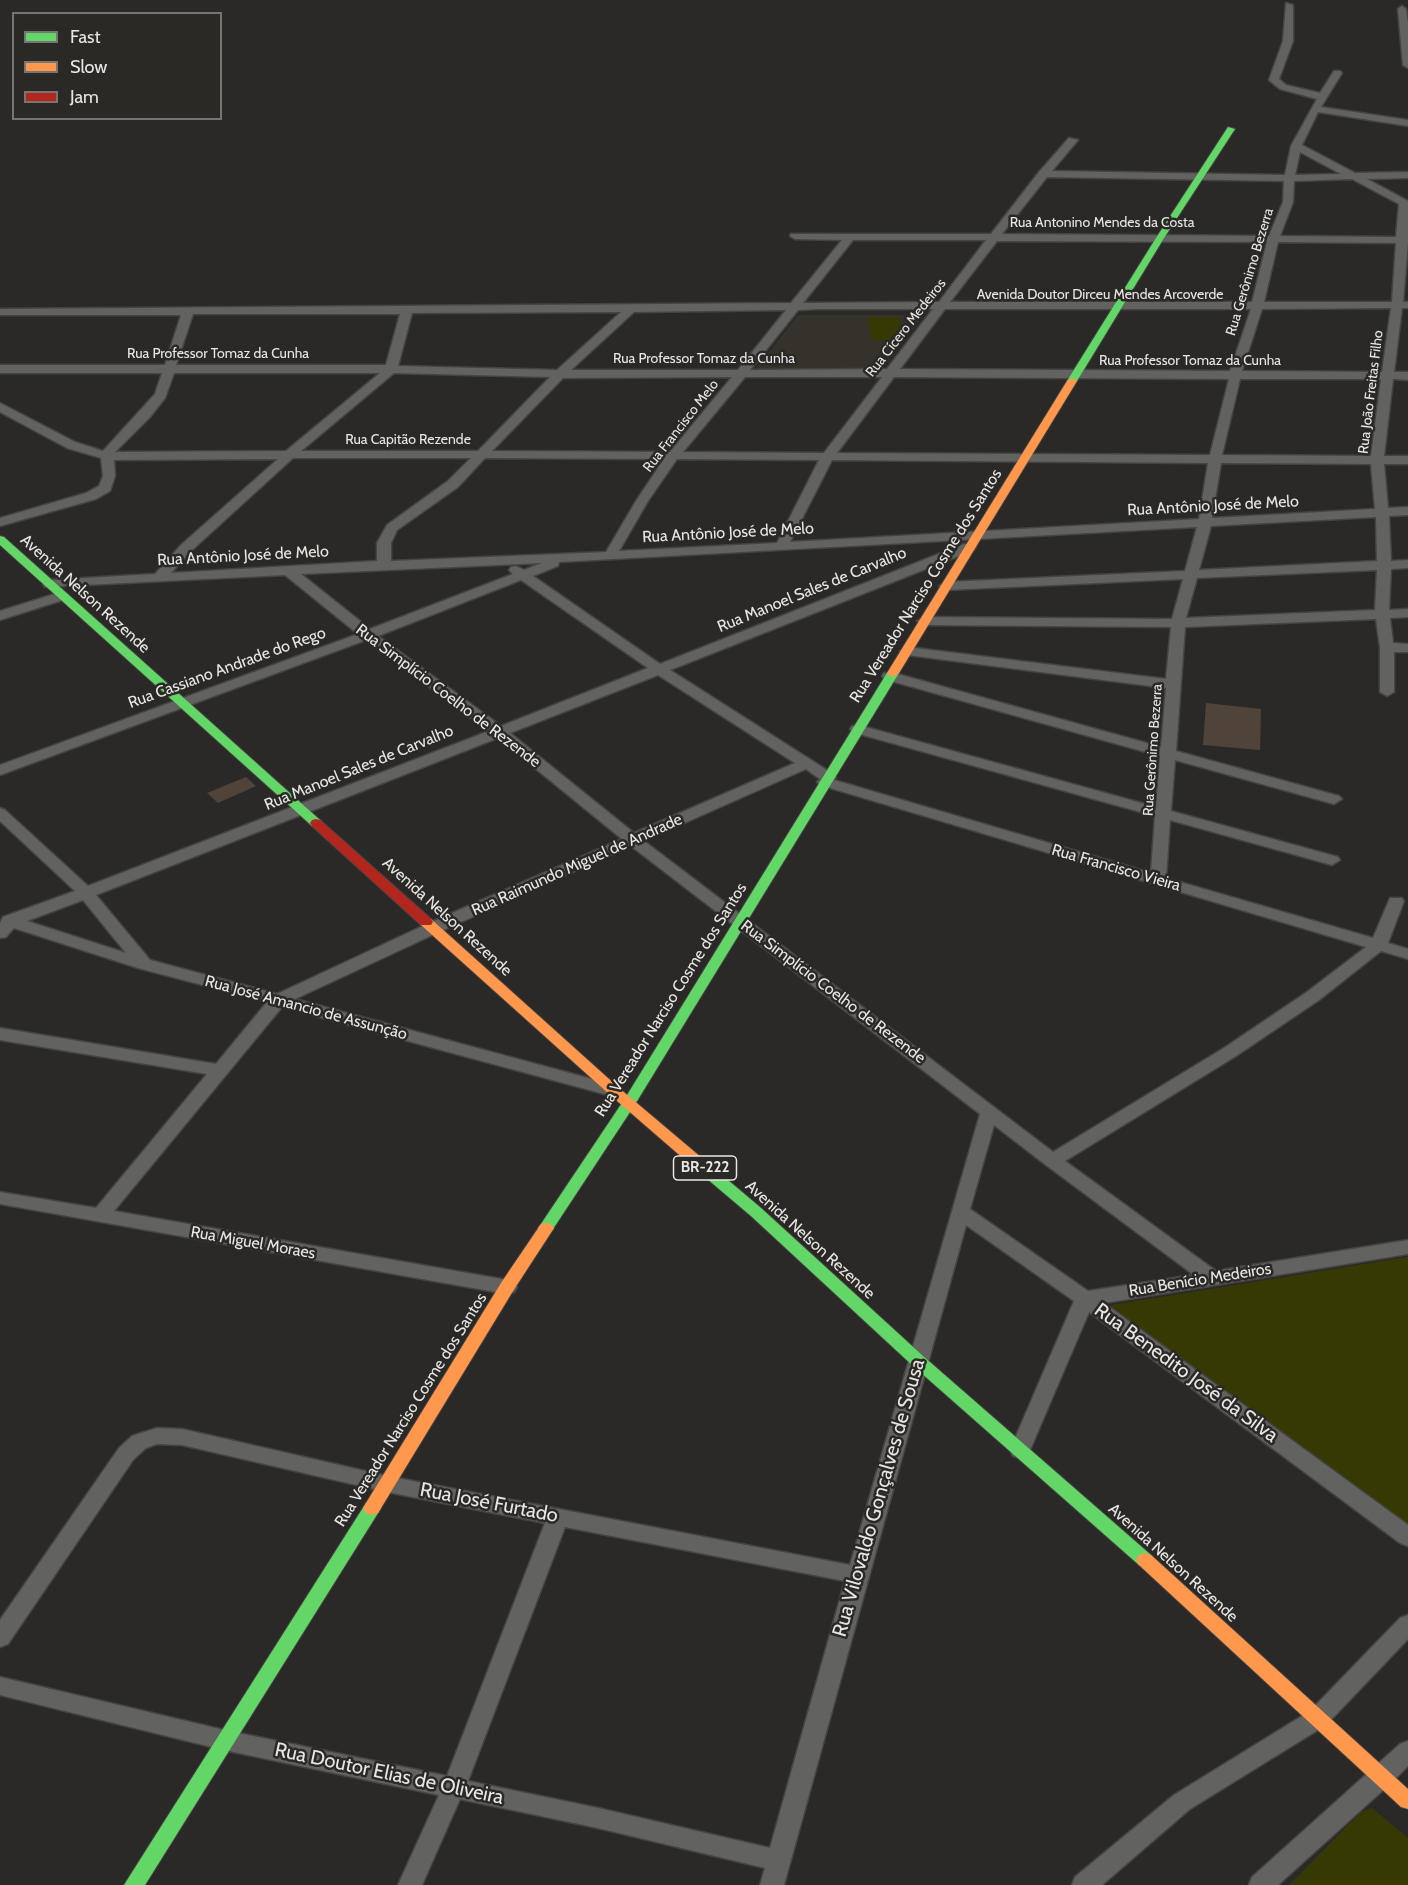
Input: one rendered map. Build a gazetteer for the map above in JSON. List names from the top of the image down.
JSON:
{
  "streets": {
    "street": [
      "Rua Antonino Mendes da Costa",
      "Rua Gerônimo Bezerra",
      "Avenida Doutor Dirceu Mendes Arcoverde",
      "Rua Cícero Medeiros",
      "Rua Professor Tomaz da Cunha",
      "Rua João Freitas Filho",
      "Rua Francisco Melo",
      "Rua Capitão Rezende",
      "Rua Antônio José de Melo",
      "Rua Vereador Narciso Cosme dos Santos",
      "Rua Manoel Sales de Carvalho",
      "Avenida Nelson Rezende",
      "Rua Cassiano Andrade do Rego",
      "Rua Simplício Coelho de Rezende",
      "Rua Raimundo Miguel de Andrade",
      "Rua Francisco Vieira",
      "Rua José Amancio de Assunção",
      "BR-222",
      "Rua Miguel Moraes",
      "Rua Benício Medeiros",
      "Rua Benedito José da Silva",
      "Rua Vilovaldo Gonçalves de Sousa",
      "Rua José Furtado",
      "Rua Doutor Elias de Oliveira"
    ]
  },
  "crossings": [
    ["Rua Antonino Mendes da Costa", "Rua Gerônimo Bezerra"],
    ["Rua Antonino Mendes da Costa", "Rua Cícero Medeiros"],
    ["Rua Antonino Mendes da Costa", "Rua João Freitas Filho"],
    ["Rua Antonino Mendes da Costa", "Rua Francisco Melo"],
    ["Rua Antonino Mendes da Costa", "Rua Vereador Narciso Cosme dos Santos"],
    ["Rua Gerônimo Bezerra", "Avenida Doutor Dirceu Mendes Arcoverde"],
    ["Rua Gerônimo Bezerra", "Rua Professor Tomaz da Cunha"],
    ["Rua Gerônimo Bezerra", "Rua Capitão Rezende"],
    ["Rua Gerônimo Bezerra", "Rua Antônio José de Melo"],
    ["Rua Gerônimo Bezerra", "Rua Francisco Vieira"],
    ["Avenida Doutor Dirceu Mendes Arcoverde", "Rua Cícero Medeiros"],
    ["Avenida Doutor Dirceu Mendes Arcoverde", "Rua João Freitas Filho"],
    ["Avenida Doutor Dirceu Mendes Arcoverde", "Rua Francisco Melo"],
    ["Avenida Doutor Dirceu Mendes Arcoverde", "Rua Vereador Narciso Cosme dos Santos"],
    ["Rua Cícero Medeiros", "Rua Professor Tomaz da Cunha"],
    ["Rua Cícero Medeiros", "Rua Capitão Rezende"],
    ["Rua Cícero Medeiros", "Rua Antônio José de Melo"],
    ["Rua Professor Tomaz da Cunha", "Rua João Freitas Filho"],
    ["Rua Professor Tomaz da Cunha", "Rua Francisco Melo"],
    ["Rua Professor Tomaz da Cunha", "Rua Vereador Narciso Cosme dos Santos"],
    ["Rua João Freitas Filho", "Rua Capitão Rezende"],
    ["Rua João Freitas Filho", "Rua Antônio José de Melo"],
    ["Rua Francisco Melo", "Rua Capitão Rezende"],
    ["Rua Francisco Melo", "Rua Antônio José de Melo"],
    ["Rua Capitão Rezende", "Rua Vereador Narciso Cosme dos Santos"],
    ["Rua Antônio José de Melo", "Rua Vereador Narciso Cosme dos Santos"],
    ["Rua Antônio José de Melo", "Rua Manoel Sales de Carvalho"],
    ["Rua Antônio José de Melo", "Avenida Nelson Rezende"],
    ["Rua Antônio José de Melo", "Rua Cassiano Andrade do Rego"],
    ["Rua Antônio José de Melo", "Rua Simplício Coelho de Rezende"],
    ["Rua Antônio José de Melo", "Rua Francisco Vieira"],
    ["Rua Vereador Narciso Cosme dos Santos", "Rua Manoel Sales de Carvalho"],
    ["Rua Vereador Narciso Cosme dos Santos", "Avenida Nelson Rezende"],
    ["Rua Vereador Narciso Cosme dos Santos", "Rua Simplício Coelho de Rezende"],
    ["Rua Vereador Narciso Cosme dos Santos", "Rua Francisco Vieira"],
    ["Rua Vereador Narciso Cosme dos Santos", "Rua Miguel Moraes"],
    ["Rua Vereador Narciso Cosme dos Santos", "Rua José Furtado"],
    ["Rua Vereador Narciso Cosme dos Santos", "Rua Doutor Elias de Oliveira"],
    ["Rua Manoel Sales de Carvalho", "Avenida Nelson Rezende"],
    ["Rua Manoel Sales de Carvalho", "Rua Simplício Coelho de Rezende"],
    ["Rua Manoel Sales de Carvalho", "Rua Francisco Vieira"],
    ["Rua Manoel Sales de Carvalho", "Rua José Amancio de Assunção"],
    ["Avenida Nelson Rezende", "Rua Cassiano Andrade do Rego"],
    ["Avenida Nelson Rezende", "Rua Raimundo Miguel de Andrade"],
    ["Avenida Nelson Rezende", "Rua José Amancio de Assunção"],
    ["Avenida Nelson Rezende", "Rua Vilovaldo Gonçalves de Sousa"],
    ["Rua Cassiano Andrade do Rego", "Rua Simplício Coelho de Rezende"],
    ["Rua Cassiano Andrade do Rego", "Rua Francisco Vieira"],
    ["Rua Simplício Coelho de Rezende", "Rua Raimundo Miguel de Andrade"],
    ["Rua Simplício Coelho de Rezende", "Rua Benício Medeiros"],
    ["Rua Simplício Coelho de Rezende", "Rua Vilovaldo Gonçalves de Sousa"],
    ["Rua Raimundo Miguel de Andrade", "Rua Francisco Vieira"],
    ["Rua Raimundo Miguel de Andrade", "Rua José Amancio de Assunção"],
    ["Rua Raimundo Miguel de Andrade", "Rua Miguel Moraes"],
    ["Rua Benício Medeiros", "Rua Benedito José da Silva"],
    ["Rua Benedito José da Silva", "Rua Vilovaldo Gonçalves de Sousa"],
    ["Rua Vilovaldo Gonçalves de Sousa", "Rua José Furtado"],
    ["Rua Vilovaldo Gonçalves de Sousa", "Rua Doutor Elias de Oliveira"]
  ],
  "legend": ["Fast", "Slow", "Jam"]
}
